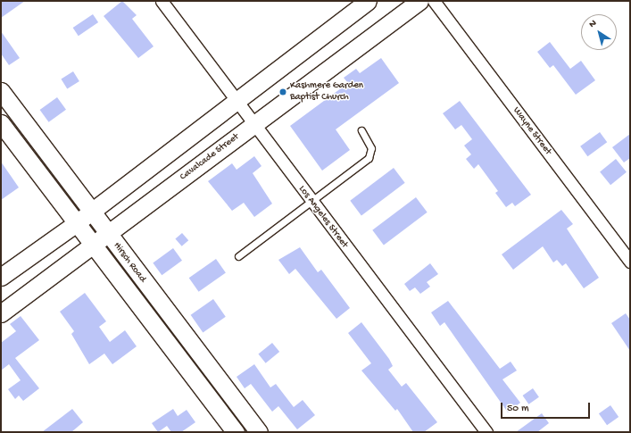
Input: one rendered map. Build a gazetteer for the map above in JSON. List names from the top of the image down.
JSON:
{
  "streets": {
    "main road": ["Cavalcade Street", "Hirsch Road"],
    "street": ["Wayne Street", "Los Angeles Street"]
  },
  "crossings": [
    ["Cavalcade Street", "Los Angeles Street"],
    ["Cavalcade Street", "Hirsch Road"]
  ],
  "places": ["Kashmere Garden Baptist Church"],
  "scale_bar": "50 m",
  "north": "top left"
}
